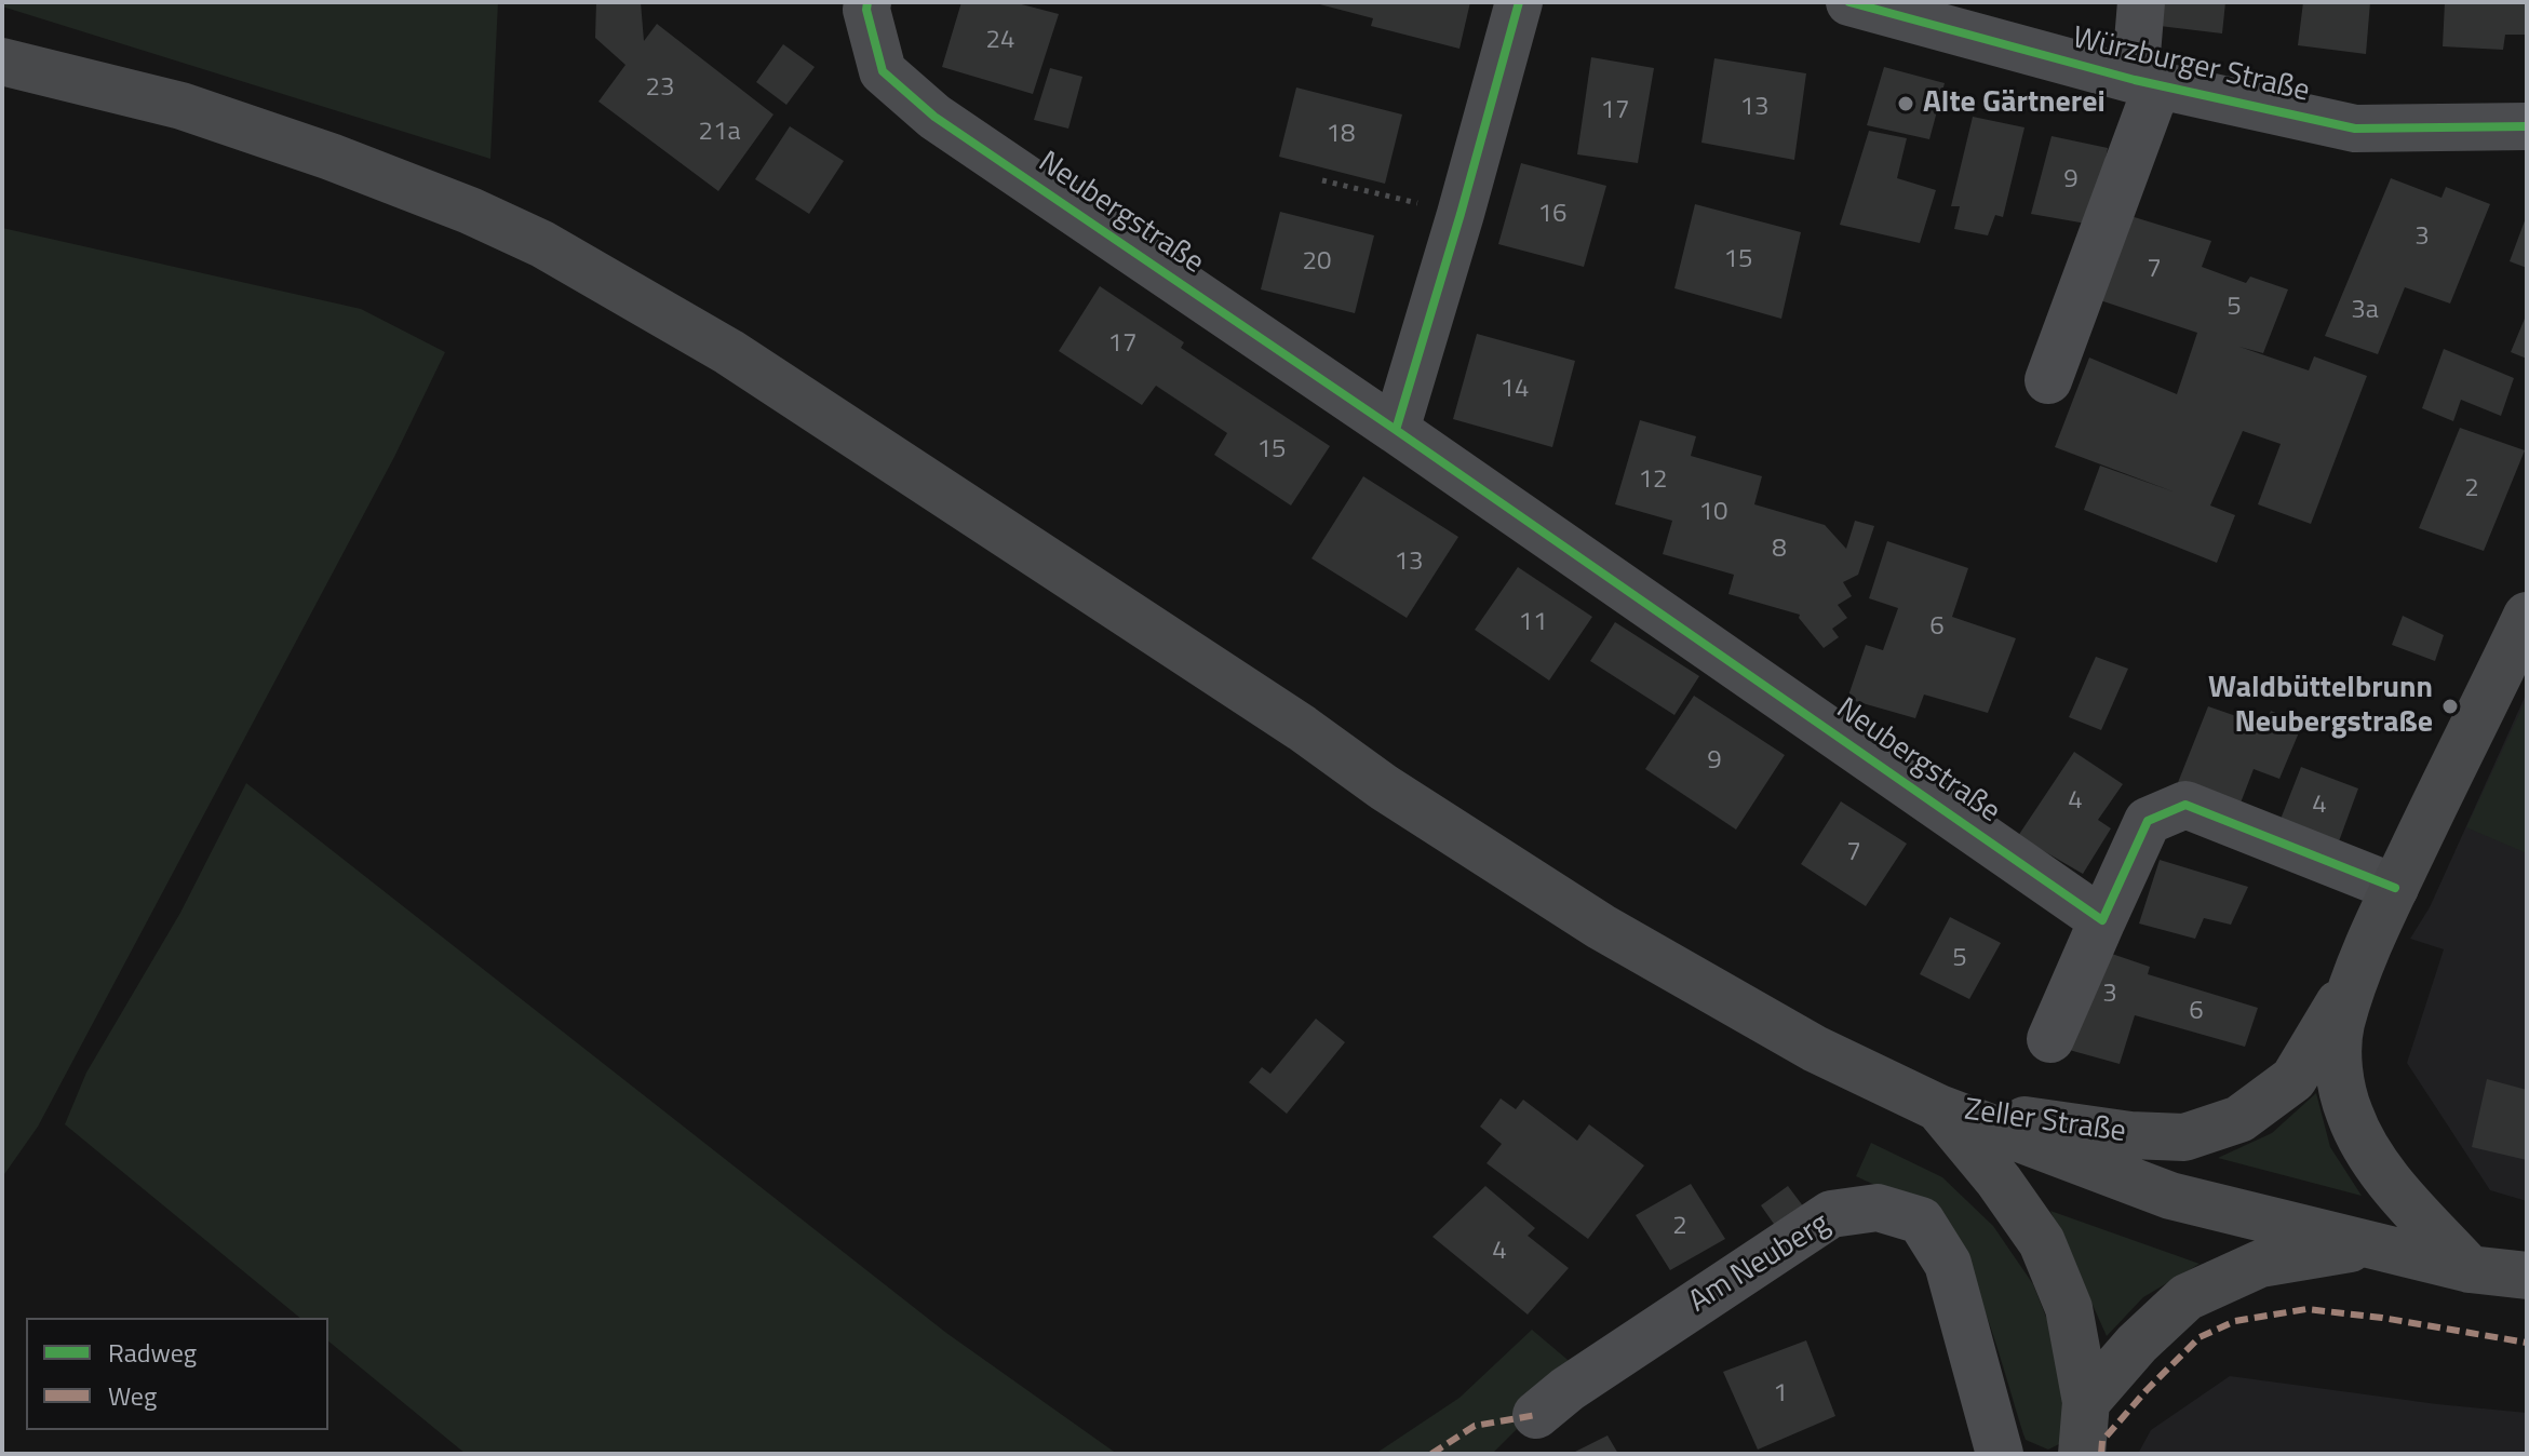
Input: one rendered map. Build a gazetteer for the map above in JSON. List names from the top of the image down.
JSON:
{
  "streets": {
    "main road": ["Zeller Straße"],
    "street": ["Würzburger Straße", "Neubergstraße", "Am Neuberg"]
  },
  "places": ["Alte Gärtnerei", "Waldbüttelbrunn Neubergstraße"],
  "house_numbers": [
    "24",
    "23",
    "13",
    "17",
    "21a",
    "18",
    "9",
    "16",
    "3",
    "15",
    "20",
    "7",
    "5",
    "3a",
    "17",
    "14",
    "15",
    "12",
    "2",
    "10",
    "8",
    "13",
    "11",
    "6",
    "9",
    "4",
    "4",
    "7",
    "5",
    "3",
    "6",
    "2",
    "4",
    "1"
  ],
  "legend": ["Radweg", "Weg"]
}
